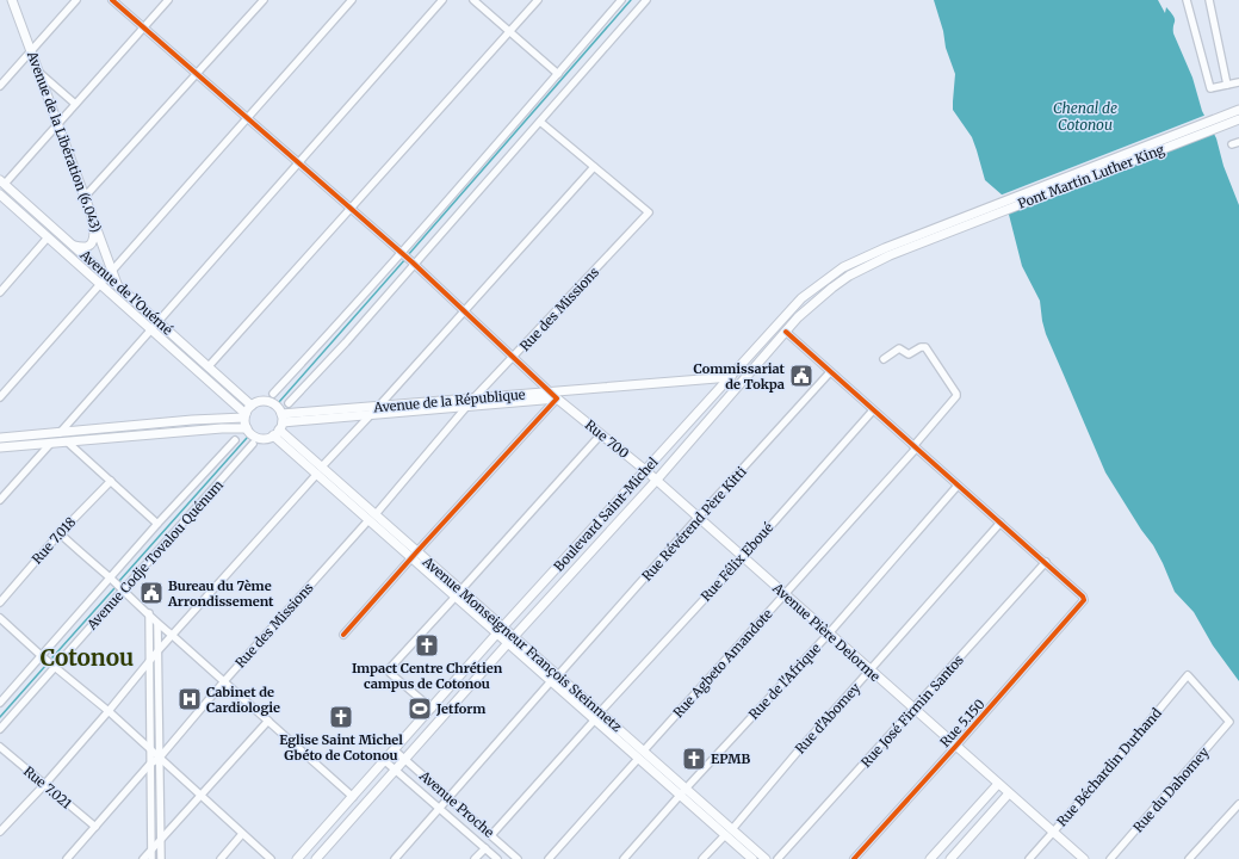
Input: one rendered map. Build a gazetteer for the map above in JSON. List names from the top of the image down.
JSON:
{
  "streets": {
    "main road": [
      "Avenue de la Libération (6.043)",
      "Pont Martin Luther King",
      "Avenue de l'Ouémé",
      "Avenue de la République",
      "Rue 700",
      "Boulevard Saint-Michel",
      "Avenue Pière Delorme",
      "Avenue Monseigneur François Steinmetz"
    ],
    "street": [
      "Rue des Missions",
      "Rue Révérend Père Kitti",
      "Rue 7.018",
      "Avenue Codje Tovalou Quénum",
      "Rue Félix Eboué",
      "Rue Agbeto Amandote",
      "Rue de l'Afrique",
      "Rue José Firmin Santos",
      "Rue d'Abomey",
      "Rue 5.150",
      "Rue Béchardin Durhand",
      "Rue 7.021",
      "Rue du Dahomey",
      "Avenue Proche"
    ]
  },
  "crossings": [
    ["Avenue de la Libération (6.043)", "Avenue de l'Ouémé"],
    ["Pont Martin Luther King", "Boulevard Saint-Michel"],
    ["Avenue de l'Ouémé", "Avenue de la République"],
    ["Avenue de l'Ouémé", "Avenue Monseigneur François Steinmetz"],
    ["Rue des Missions", "Avenue de la République"],
    ["Rue des Missions", "Avenue Monseigneur François Steinmetz"],
    ["Rue des Missions", "Rue 7.021"],
    ["Avenue de la République", "Rue 700"],
    ["Avenue de la République", "Boulevard Saint-Michel"],
    ["Avenue de la République", "Avenue Monseigneur François Steinmetz"],
    ["Rue 700", "Boulevard Saint-Michel"],
    ["Rue 700", "Avenue Pière Delorme"],
    ["Boulevard Saint-Michel", "Avenue Pière Delorme"],
    ["Boulevard Saint-Michel", "Avenue Monseigneur François Steinmetz"],
    ["Boulevard Saint-Michel", "Avenue Proche"],
    ["Rue Révérend Père Kitti", "Avenue Pière Delorme"],
    ["Rue Révérend Père Kitti", "Avenue Monseigneur François Steinmetz"],
    ["Rue Révérend Père Kitti", "Avenue Proche"],
    ["Rue Félix Eboué", "Avenue Pière Delorme"],
    ["Rue Félix Eboué", "Avenue Monseigneur François Steinmetz"],
    ["Rue Félix Eboué", "Avenue Proche"],
    ["Avenue Pière Delorme", "Rue Agbeto Amandote"],
    ["Avenue Pière Delorme", "Rue de l'Afrique"],
    ["Avenue Pière Delorme", "Rue José Firmin Santos"],
    ["Avenue Pière Delorme", "Rue d'Abomey"],
    ["Avenue Pière Delorme", "Rue 5.150"],
    ["Avenue Pière Delorme", "Rue Béchardin Durhand"],
    ["Avenue Monseigneur François Steinmetz", "Rue Agbeto Amandote"],
    ["Avenue Monseigneur François Steinmetz", "Rue de l'Afrique"],
    ["Avenue Monseigneur François Steinmetz", "Rue d'Abomey"],
    ["Rue José Firmin Santos", "Rue 5.150"],
    ["Rue Béchardin Durhand", "Rue du Dahomey"]
  ],
  "districts": ["Cotonou"],
  "water": ["Chenal de Cotonou"],
  "places": {
    "public building": ["Commissariat de Tokpa", "Bureau du 7ème Arrondissement"],
    "church": ["Impact Centre Chrétien campus de Cotonou", "Eglise Saint Michel Gbéto de Cotonou", "EPMB"],
    "hospital": ["Cabinet de Cardiologie"],
    "sports": ["Jetform"]
  }
}
